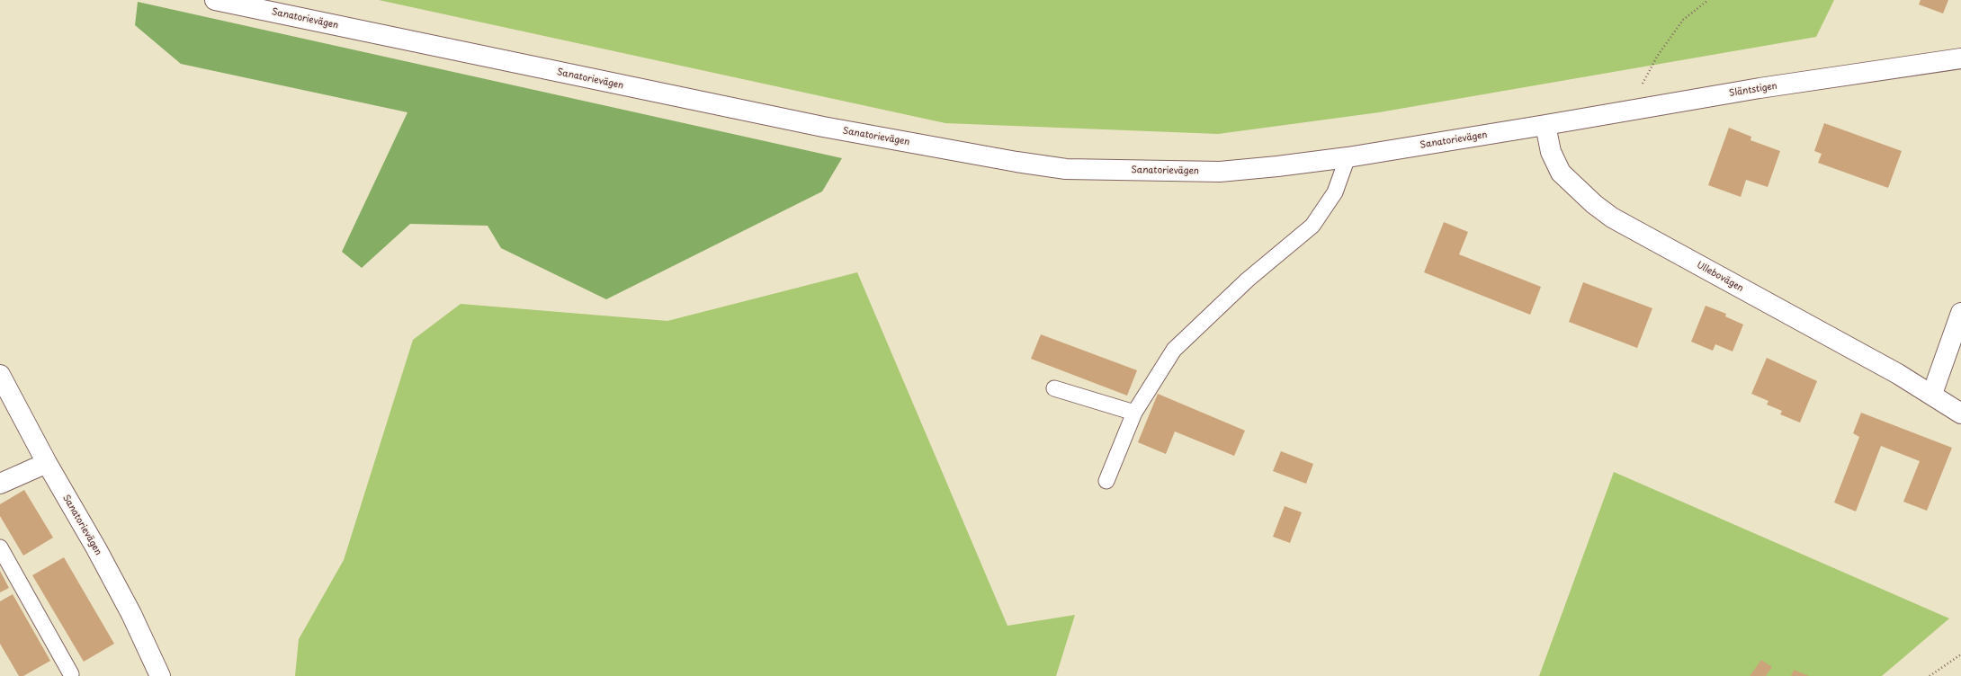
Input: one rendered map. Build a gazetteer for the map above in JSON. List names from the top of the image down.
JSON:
{
  "streets": {
    "street": ["Sanatorievägen", "Släntstigen", "Ullebovägen"]
  },
  "crossings": [
    ["Sanatorievägen", "Släntstigen"],
    ["Sanatorievägen", "Ullebovägen"],
    ["Släntstigen", "Ullebovägen"]
  ]
}
